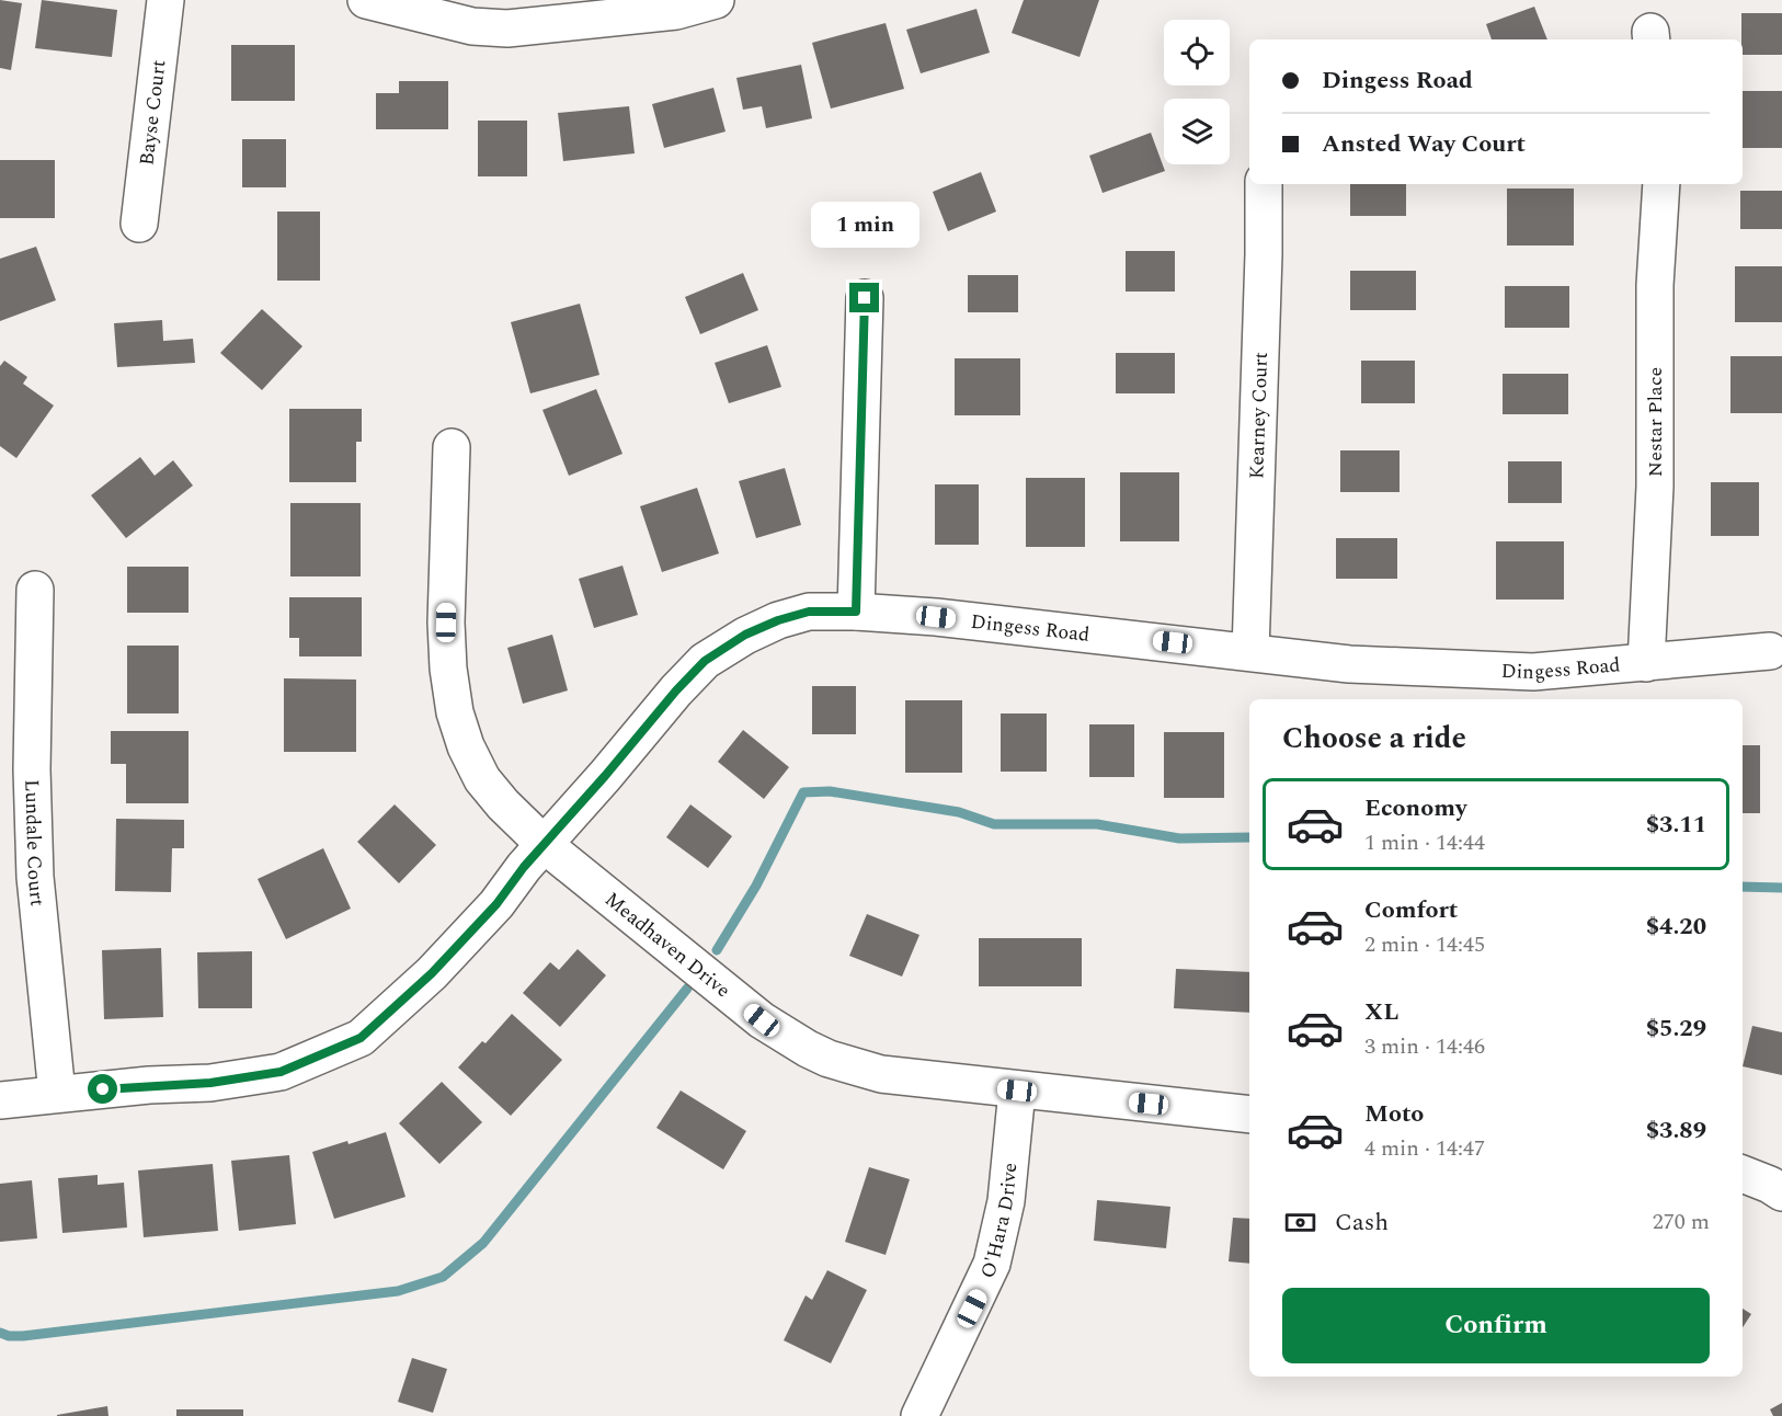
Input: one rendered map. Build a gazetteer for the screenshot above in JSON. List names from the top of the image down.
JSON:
{
  "streets": {
    "street": [
      "Bayse Court",
      "Kearney Court",
      "Nestar Place",
      "Dingess Road",
      "Lundale Court",
      "Meadhaven Drive",
      "O'Hara Drive"
    ]
  },
  "crossings": [
    ["Kearney Court", "Dingess Road"],
    ["Nestar Place", "Dingess Road"],
    ["Dingess Road", "Lundale Court"],
    ["Dingess Road", "Meadhaven Drive"],
    ["Meadhaven Drive", "O'Hara Drive"]
  ],
  "page": {
    "banner": ["Dingess Road", "Ansted Way Court"],
    "bubble": "1 min",
    "heading": "Choose a ride",
    "list": [
      {
        "name": "Economy",
        "note": "1 min · 14:44",
        "value": "$3.11"
      },
      {
        "name": "Comfort",
        "note": "2 min · 14:45",
        "value": "$4.20"
      },
      {
        "name": "XL",
        "note": "3 min · 14:46",
        "value": "$5.29"
      },
      {
        "name": "Moto",
        "note": "4 min · 14:47",
        "value": "$3.89"
      }
    ],
    "pay": ["Cash", "270 m"],
    "buttons": "Confirm"
  }
}
